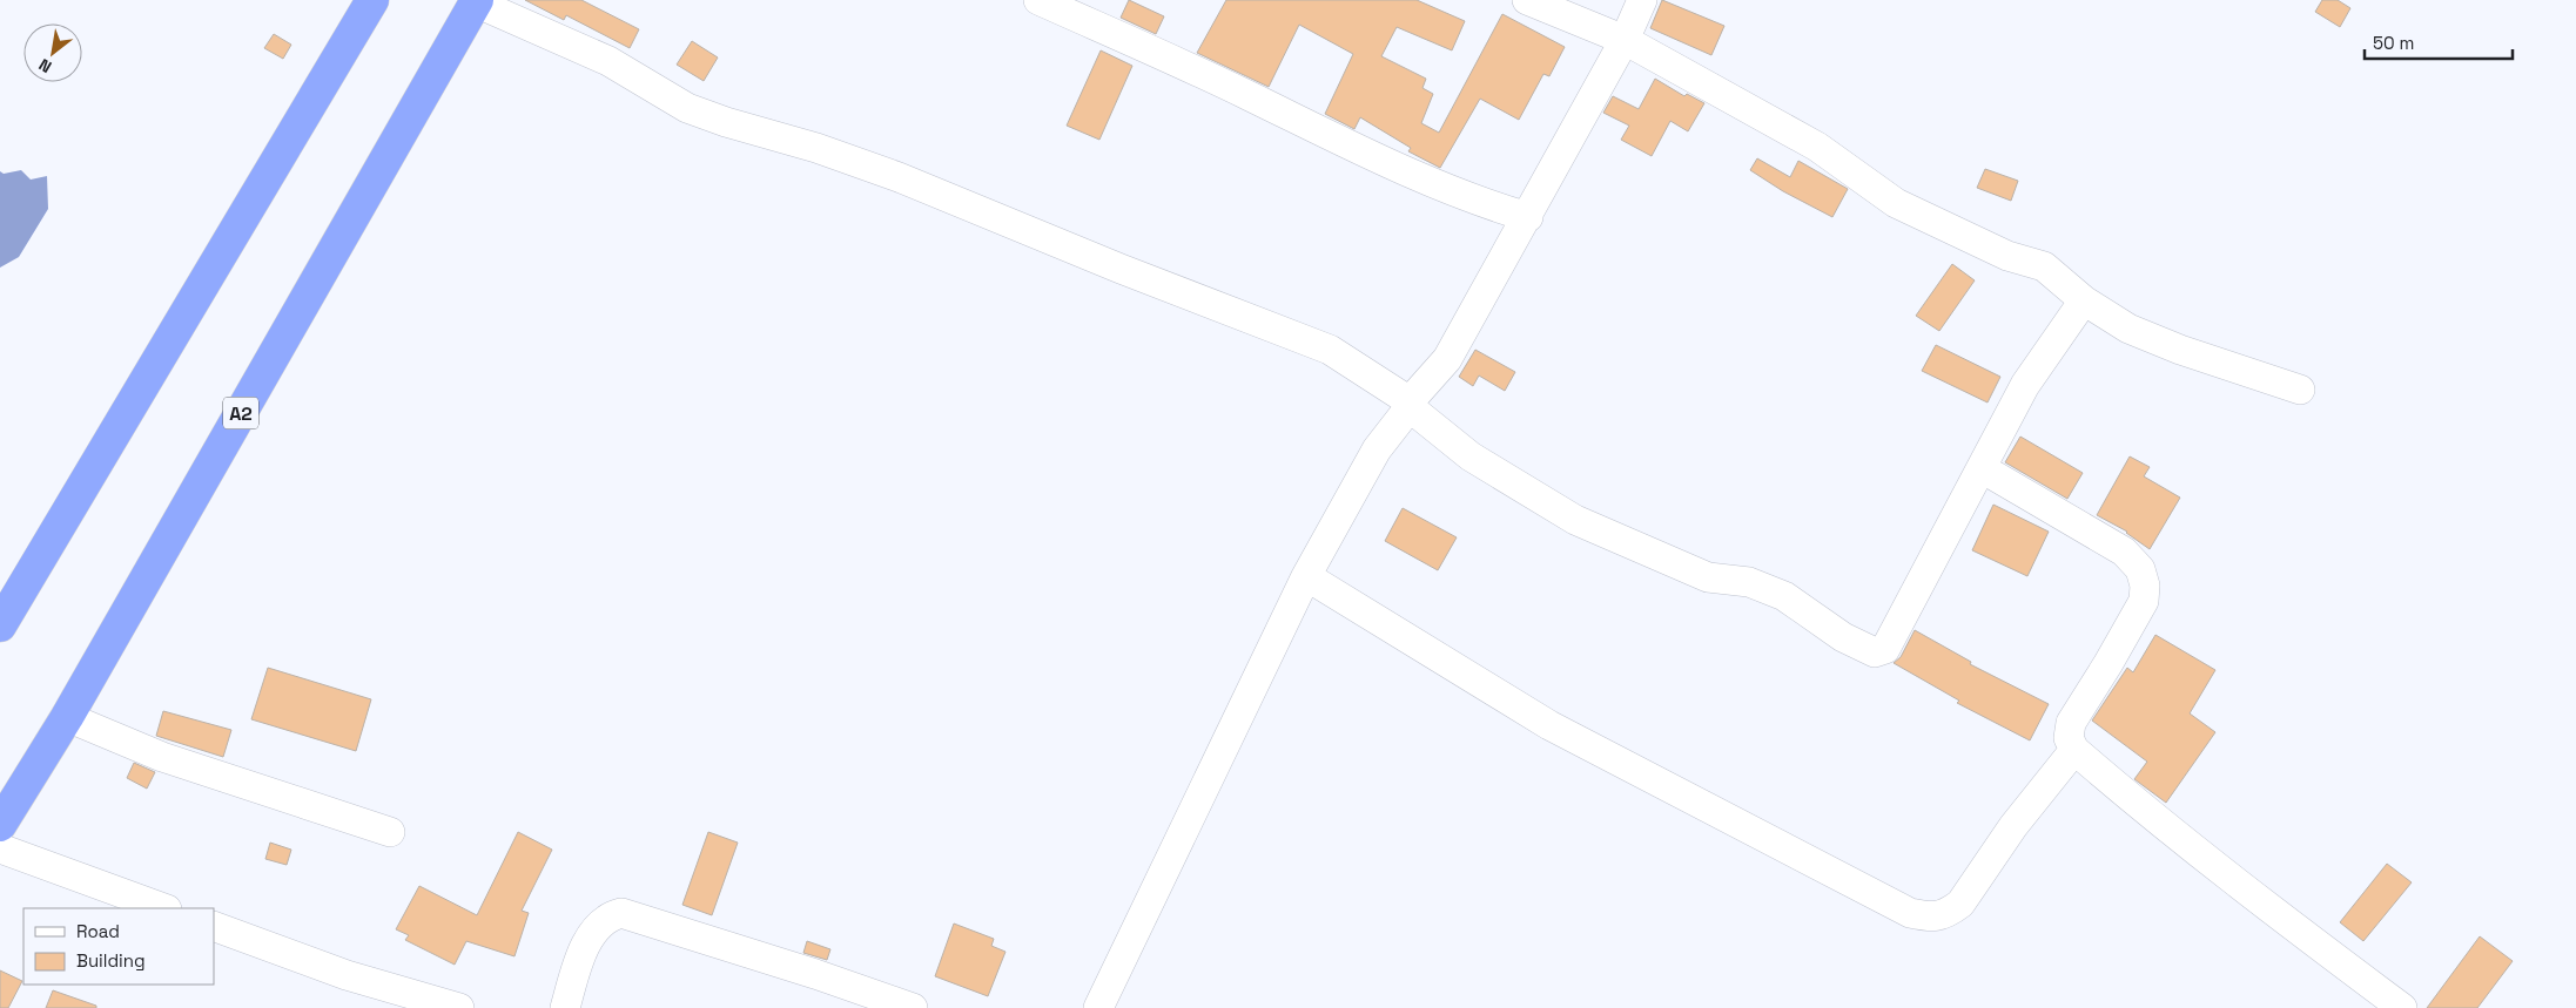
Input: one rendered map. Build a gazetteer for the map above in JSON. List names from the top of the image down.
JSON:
{
  "streets": {
    "highway": ["A2"]
  },
  "legend": ["Road", "Building"],
  "scale_bar": "50 m",
  "north": "bottom left"
}
